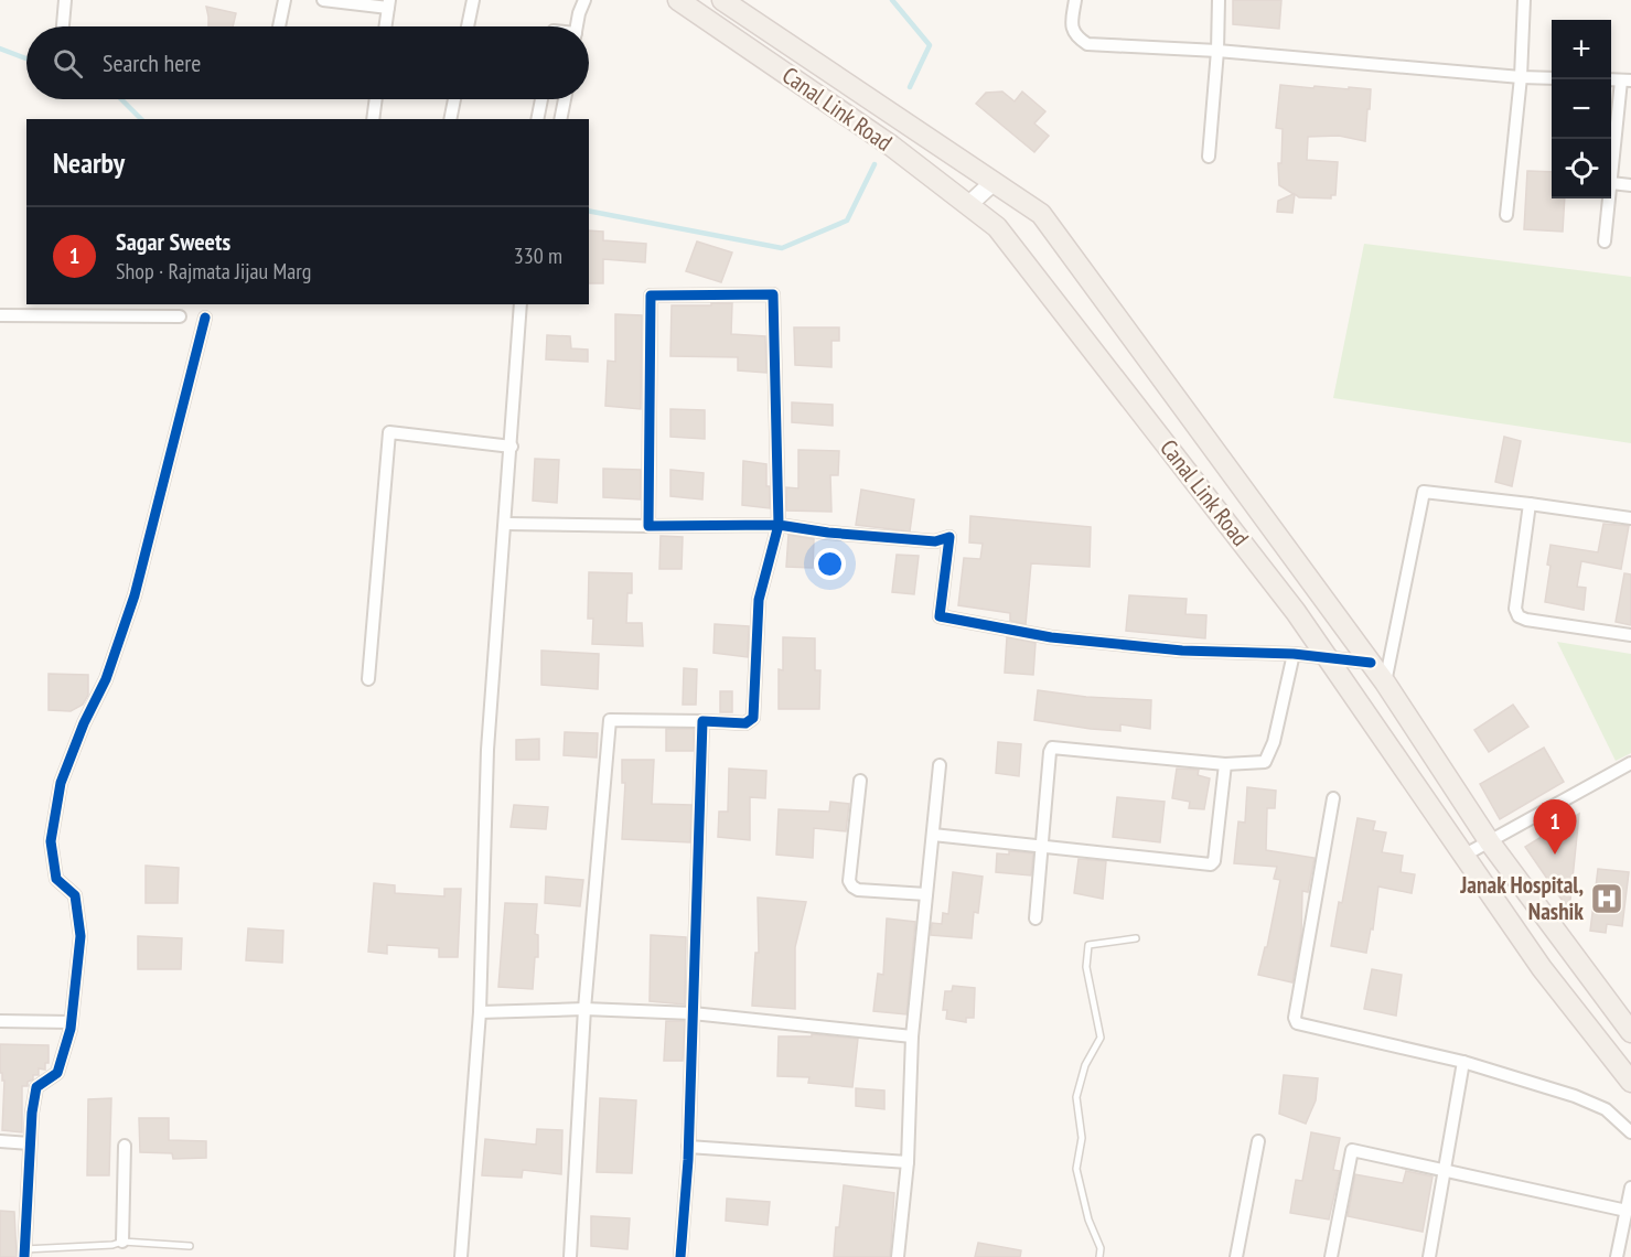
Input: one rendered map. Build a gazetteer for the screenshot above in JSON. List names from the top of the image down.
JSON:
{
  "streets": {
    "main road": ["Canal Link Road"]
  },
  "places": {
    "hospital": ["Janak Hospital, Nashik"]
  },
  "page": {
    "map_buttons": ["+", "−"],
    "search": "Search here",
    "heading": "Nearby",
    "list": [
      {
        "mark": "1",
        "name": "Sagar Sweets",
        "note": "Shop · Rajmata Jijau Marg",
        "value": "330 m"
      }
    ],
    "pins": "1"
  }
}
